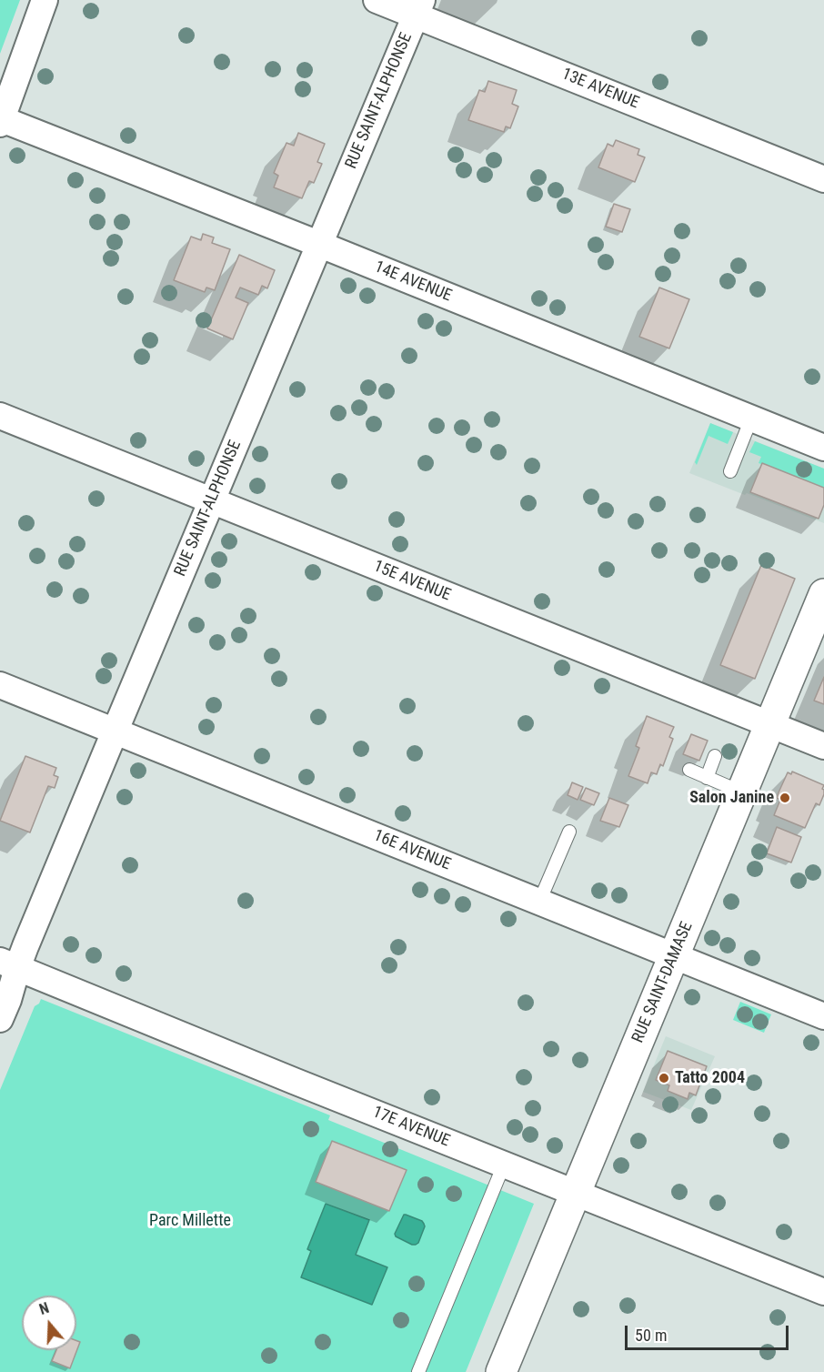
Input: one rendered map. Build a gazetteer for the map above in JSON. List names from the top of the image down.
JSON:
{
  "streets": {
    "street": [
      "13E AVENUE",
      "RUE SAINT-ALPHONSE",
      "14E AVENUE",
      "15E AVENUE",
      "16E AVENUE",
      "RUE SAINT-DAMASE",
      "17E AVENUE"
    ]
  },
  "crossings": [
    ["13E AVENUE", "RUE SAINT-ALPHONSE"],
    ["RUE SAINT-ALPHONSE", "14E AVENUE"],
    ["RUE SAINT-ALPHONSE", "15E AVENUE"],
    ["RUE SAINT-ALPHONSE", "16E AVENUE"],
    ["RUE SAINT-ALPHONSE", "17E AVENUE"],
    ["15E AVENUE", "RUE SAINT-DAMASE"],
    ["16E AVENUE", "RUE SAINT-DAMASE"],
    ["RUE SAINT-DAMASE", "17E AVENUE"]
  ],
  "parks": ["Parc Millette"],
  "places": ["Salon Janine", "Tatto 2004"],
  "scale_bar": "50 m",
  "north": "top"
}
